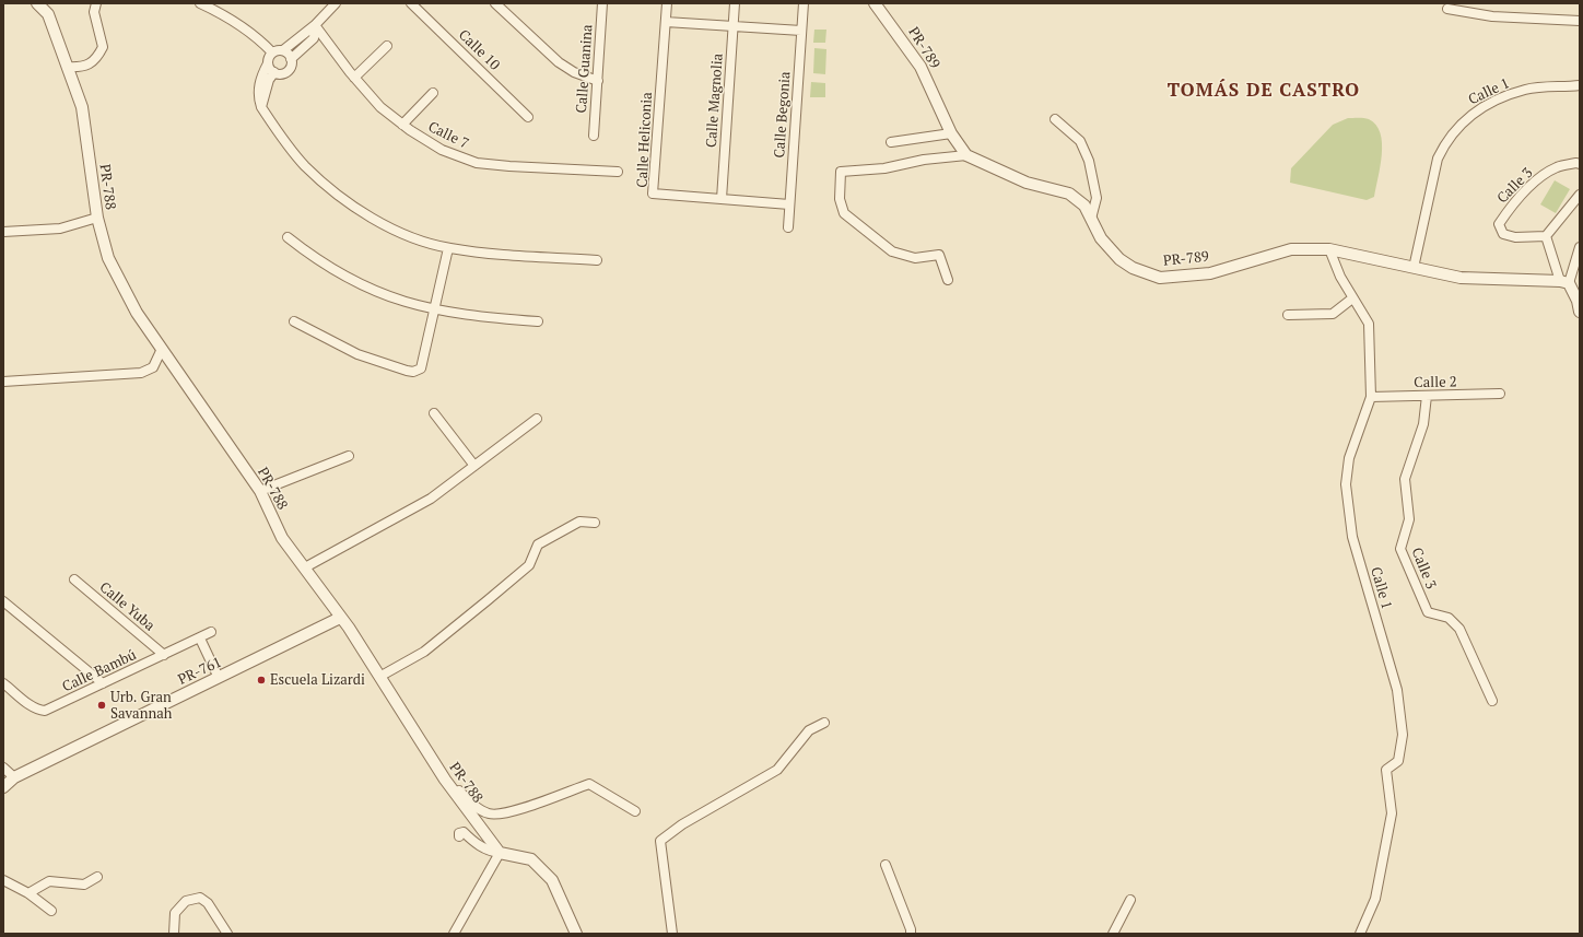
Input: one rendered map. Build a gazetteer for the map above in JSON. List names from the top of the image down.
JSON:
{
  "streets": {
    "street": [
      "PR-789",
      "Calle 10",
      "Calle Guanina",
      "Calle 1",
      "Calle Magnolia",
      "Calle Begonia",
      "Calle 7",
      "Calle Heliconia",
      "Calle 3",
      "PR-788",
      "Calle 2",
      "Calle Yuba",
      "Calle Bambú",
      "PR-761"
    ]
  },
  "crossings": [
    ["PR-789", "Calle 1"],
    ["Calle 1", "Calle 2"],
    ["Calle Magnolia", "Calle Heliconia"],
    ["Calle Begonia", "Calle Heliconia"],
    ["Calle 3", "Calle 2"],
    ["PR-788", "PR-761"],
    ["Calle Yuba", "Calle Bambú"]
  ],
  "districts": ["TOMÁS DE CASTRO"],
  "places": ["Escuela Lizardi", "Urb. Gran Savannah"]
}
